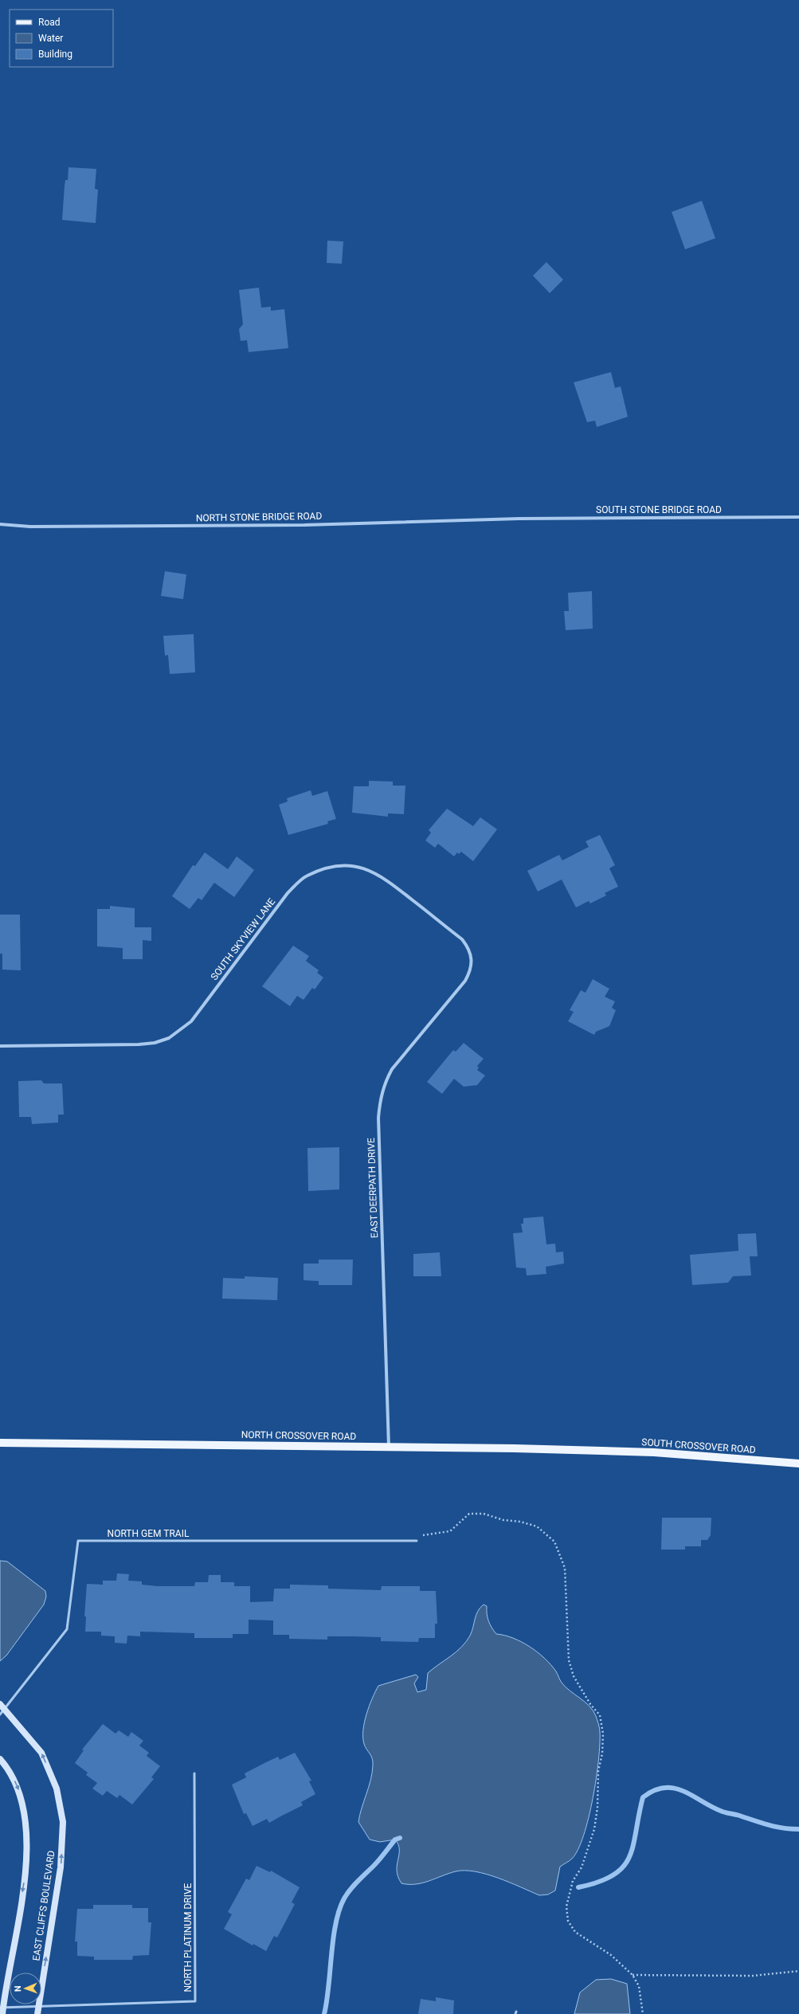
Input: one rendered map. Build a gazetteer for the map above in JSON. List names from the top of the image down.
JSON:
{
  "streets": {
    "main road": ["NORTH CROSSOVER ROAD", "SOUTH CROSSOVER ROAD"],
    "street": [
      "SOUTH STONE BRIDGE ROAD",
      "NORTH STONE BRIDGE ROAD",
      "SOUTH SKYVIEW LANE",
      "EAST DEERPATH DRIVE",
      "EAST CLIFFS BOULEVARD"
    ],
    "lane": ["NORTH GEM TRAIL", "NORTH PLATINUM DRIVE"]
  },
  "crossings": [
    ["SOUTH STONE BRIDGE ROAD", "NORTH STONE BRIDGE ROAD"],
    ["SOUTH SKYVIEW LANE", "EAST DEERPATH DRIVE"],
    ["EAST DEERPATH DRIVE", "NORTH CROSSOVER ROAD"],
    ["NORTH CROSSOVER ROAD", "SOUTH CROSSOVER ROAD"],
    ["NORTH GEM TRAIL", "EAST CLIFFS BOULEVARD"],
    ["EAST CLIFFS BOULEVARD", "NORTH PLATINUM DRIVE"]
  ],
  "legend": ["Road", "Water", "Building"],
  "north": "left"
}
